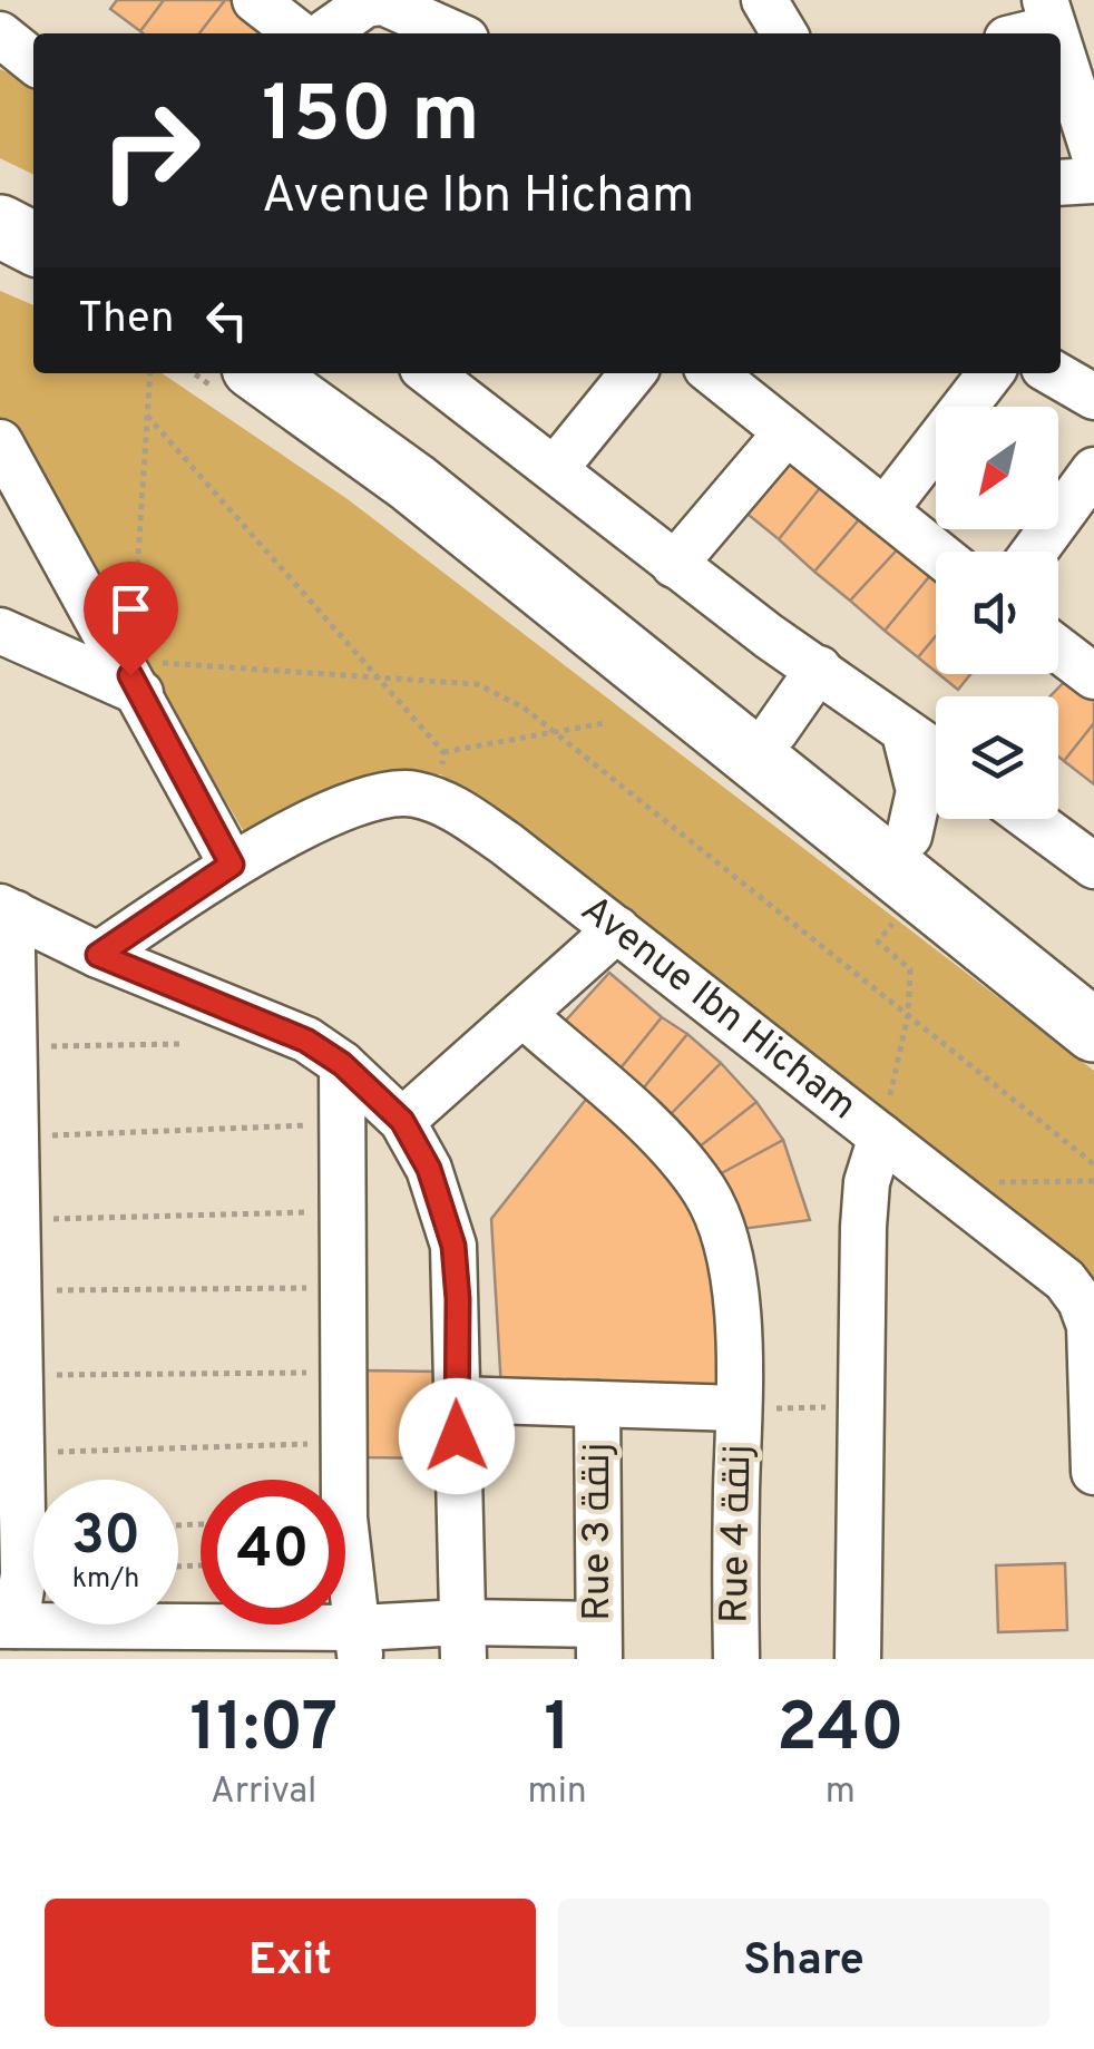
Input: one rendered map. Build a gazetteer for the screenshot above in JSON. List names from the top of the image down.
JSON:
{
  "streets": {
    "street": ["Avenue Ibn Hicham", "Rue 3 زنقة", "Rue 4 زنقة"]
  },
  "north": "bottom left",
  "page": {
    "turn": ["150 m", "Avenue Ibn Hicham"],
    "then": "Then",
    "speed": "30 km/h",
    "limit": "40",
    "eta": [
      "11:07",
      "Arrival",
      "1",
      "min",
      "240",
      "m"
    ],
    "buttons": ["Exit", "Share"]
  }
}
